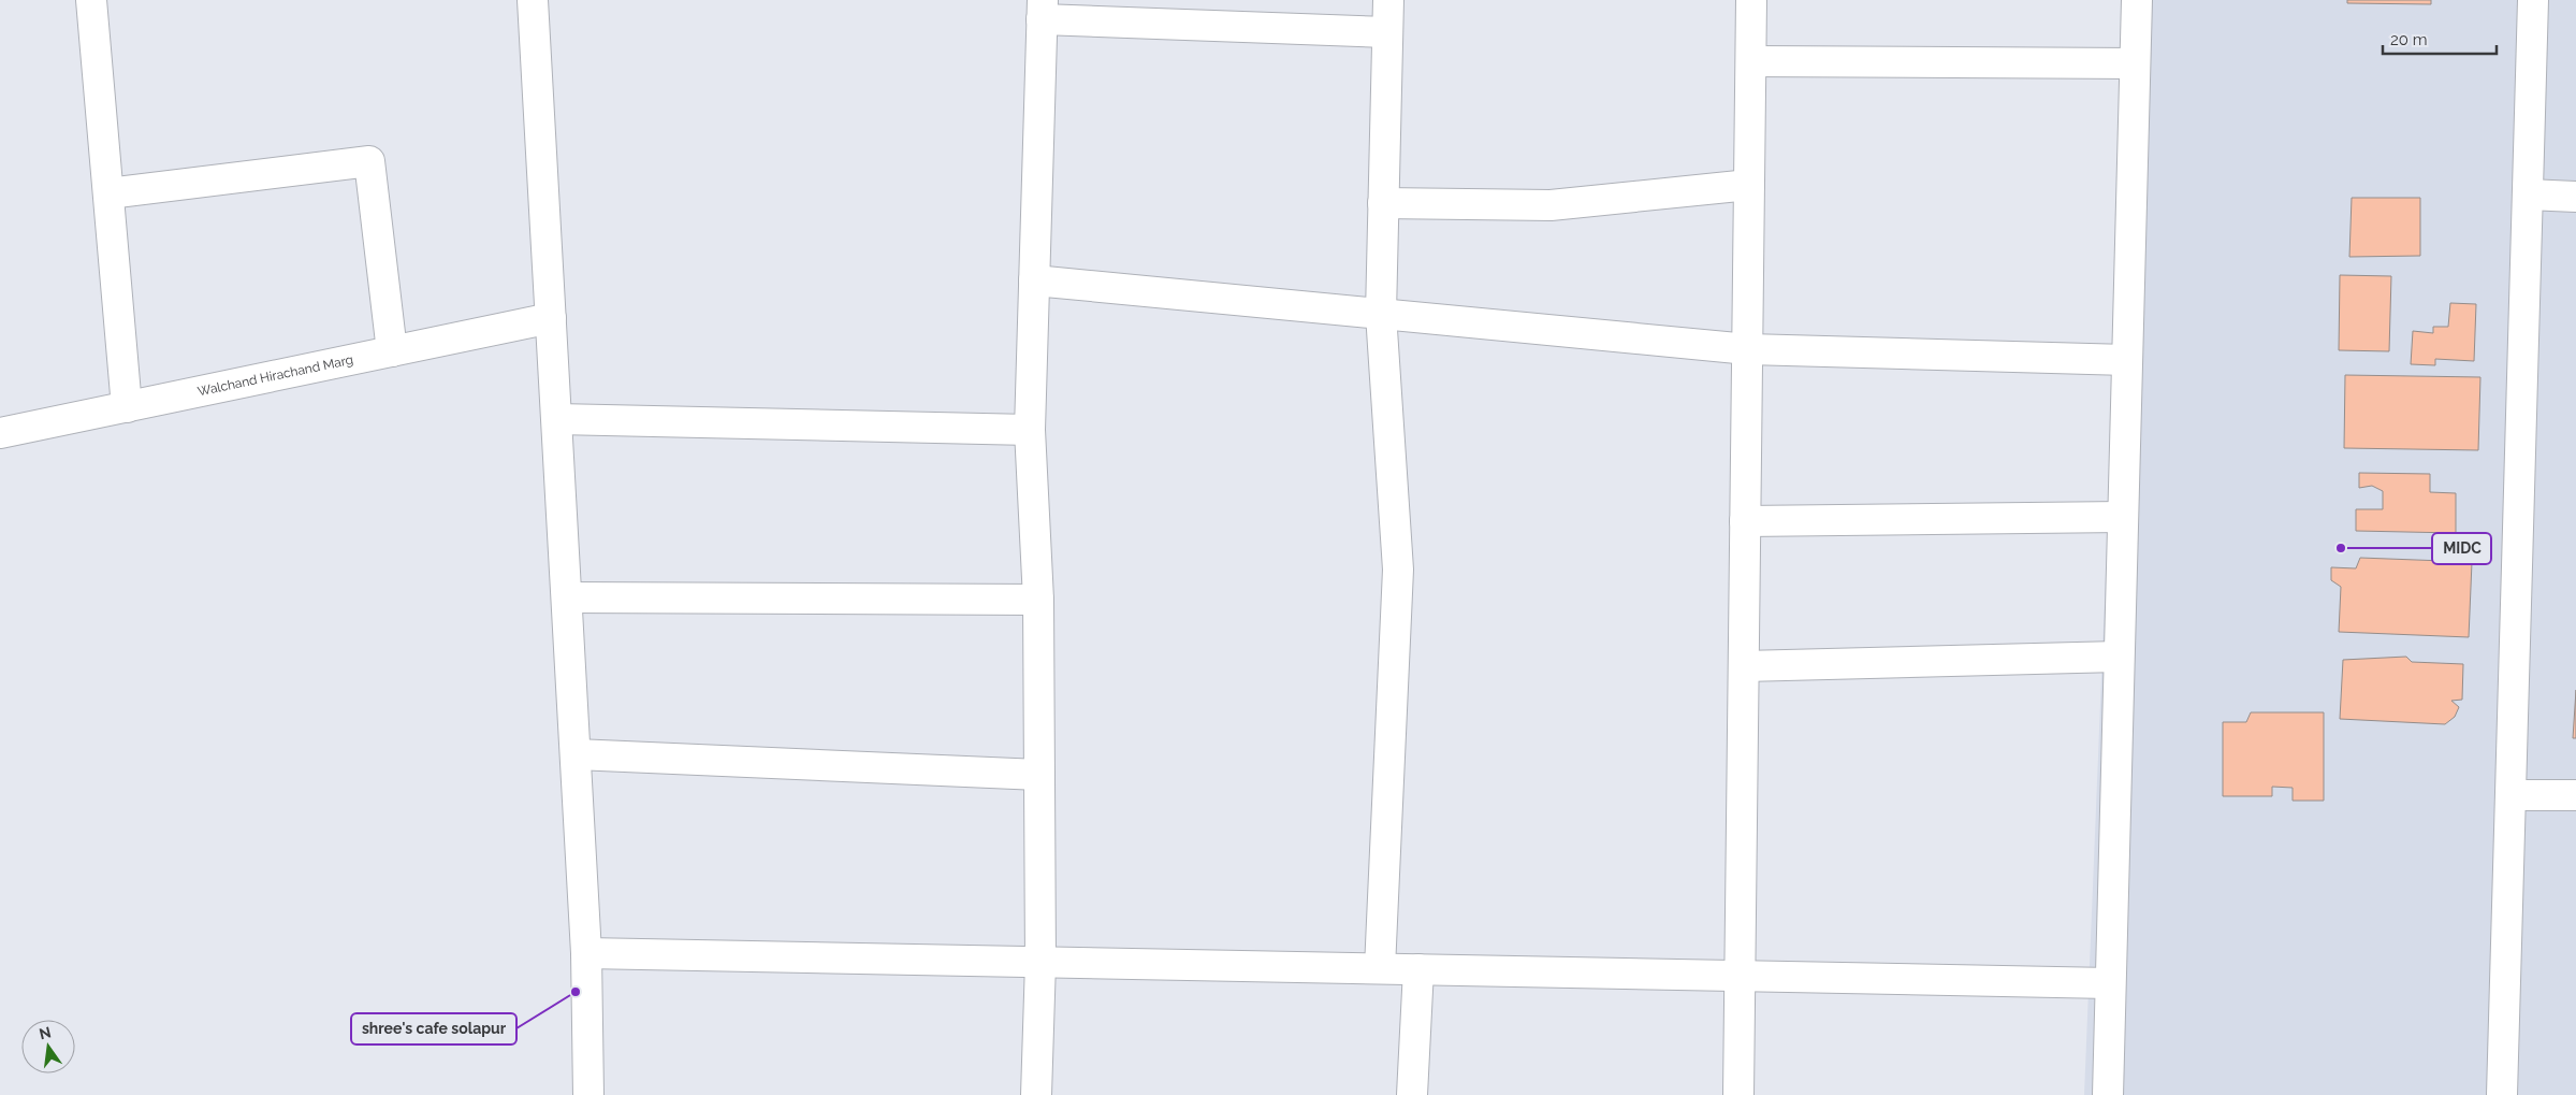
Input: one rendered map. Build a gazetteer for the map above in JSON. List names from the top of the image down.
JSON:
{
  "streets": {
    "street": ["Walchand Hirachand Marg"]
  },
  "places": ["MIDC", "shree's cafe solapur"],
  "scale_bar": "20 m",
  "north": "top"
}
